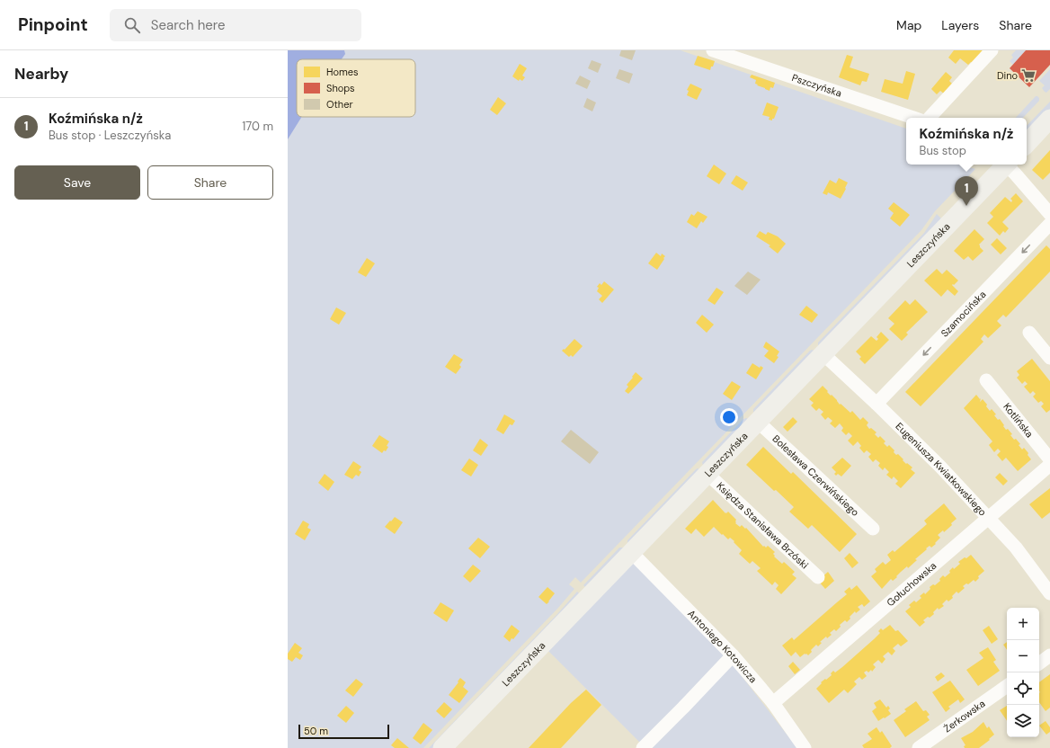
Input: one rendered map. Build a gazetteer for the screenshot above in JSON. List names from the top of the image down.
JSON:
{
  "streets": {
    "street": [
      "Pszczyńska",
      "Leszczyńska",
      "Szamocińska",
      "Kotlińska",
      "Eugeniusza Kwiatkowskiego",
      "Bolesława Czerwińskiego",
      "Księdza Stanisława Brzóski",
      "Gołuchowska",
      "Antoniego Kotowicza",
      "Żerkowska"
    ]
  },
  "crossings": [
    ["Leszczyńska", "Eugeniusza Kwiatkowskiego"],
    ["Leszczyńska", "Bolesława Czerwińskiego"],
    ["Leszczyńska", "Księdza Stanisława Brzóski"],
    ["Leszczyńska", "Antoniego Kotowicza"],
    ["Szamocińska", "Eugeniusza Kwiatkowskiego"],
    ["Eugeniusza Kwiatkowskiego", "Gołuchowska"],
    ["Gołuchowska", "Antoniego Kotowicza"]
  ],
  "one_way": ["Szamocińska"],
  "places": {
    "supermarket": ["Dino"]
  },
  "legend": ["Homes", "Shops", "Other"],
  "scale_bar": "50 m",
  "page": {
    "header": "Pinpoint",
    "search": "Search here",
    "nav": ["Map", "Layers", "Share"],
    "heading": "Nearby",
    "list": [
      {
        "mark": "1",
        "name": "Koźmińska n/ż",
        "note": "Bus stop · Leszczyńska",
        "value": "170 m"
      }
    ],
    "popup": ["Koźmińska n/ż", "Bus stop"],
    "buttons": ["Save", "Share"],
    "pins": "1",
    "map_buttons": ["+", "−"],
    "scale": "50 m"
  }
}
